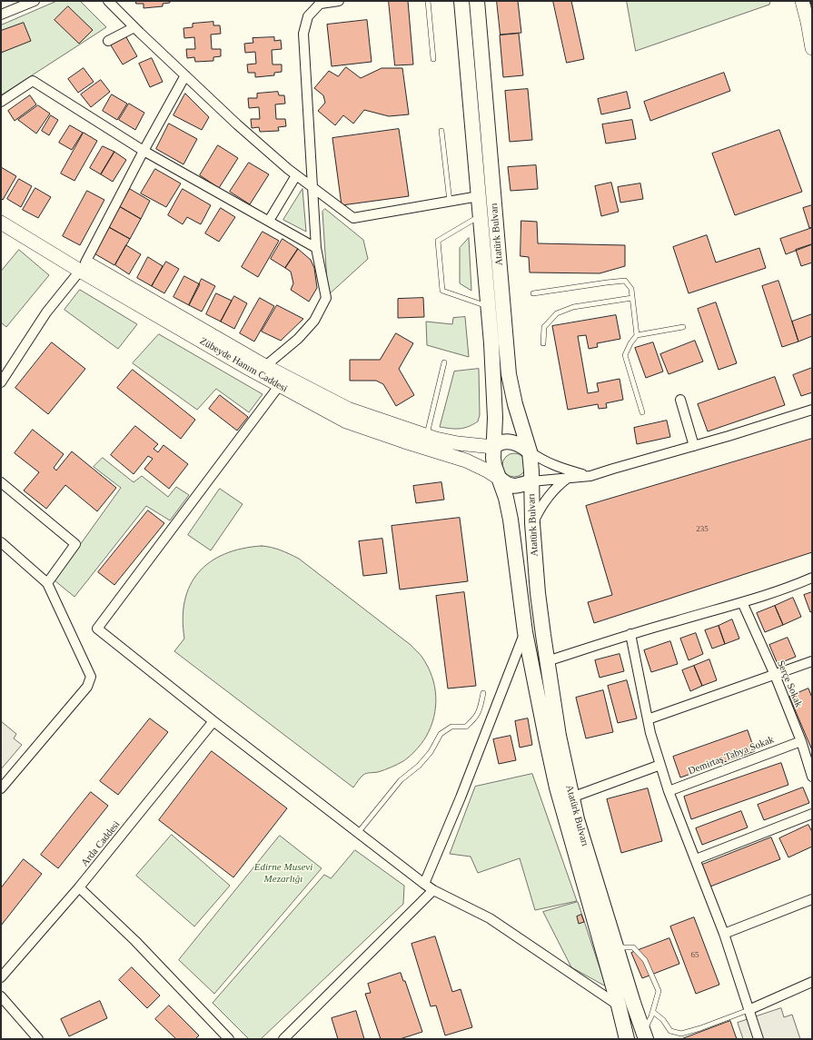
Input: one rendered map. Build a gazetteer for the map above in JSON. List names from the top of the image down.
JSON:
{
  "streets": {
    "main road": ["Atatürk Bulvarı", "Zübeyde Hanım Caddesi"],
    "street": ["Serçe Sokak", "Demirtaş Tabya Sokak", "Arda Caddesi"]
  },
  "crossings": [
    ["Atatürk Bulvarı", "Zübeyde Hanım Caddesi"],
    ["Serçe Sokak", "Demirtaş Tabya Sokak"]
  ],
  "parks": ["Edirne Musevi Mezarlığı"],
  "house_numbers": ["235", "65"]
}
